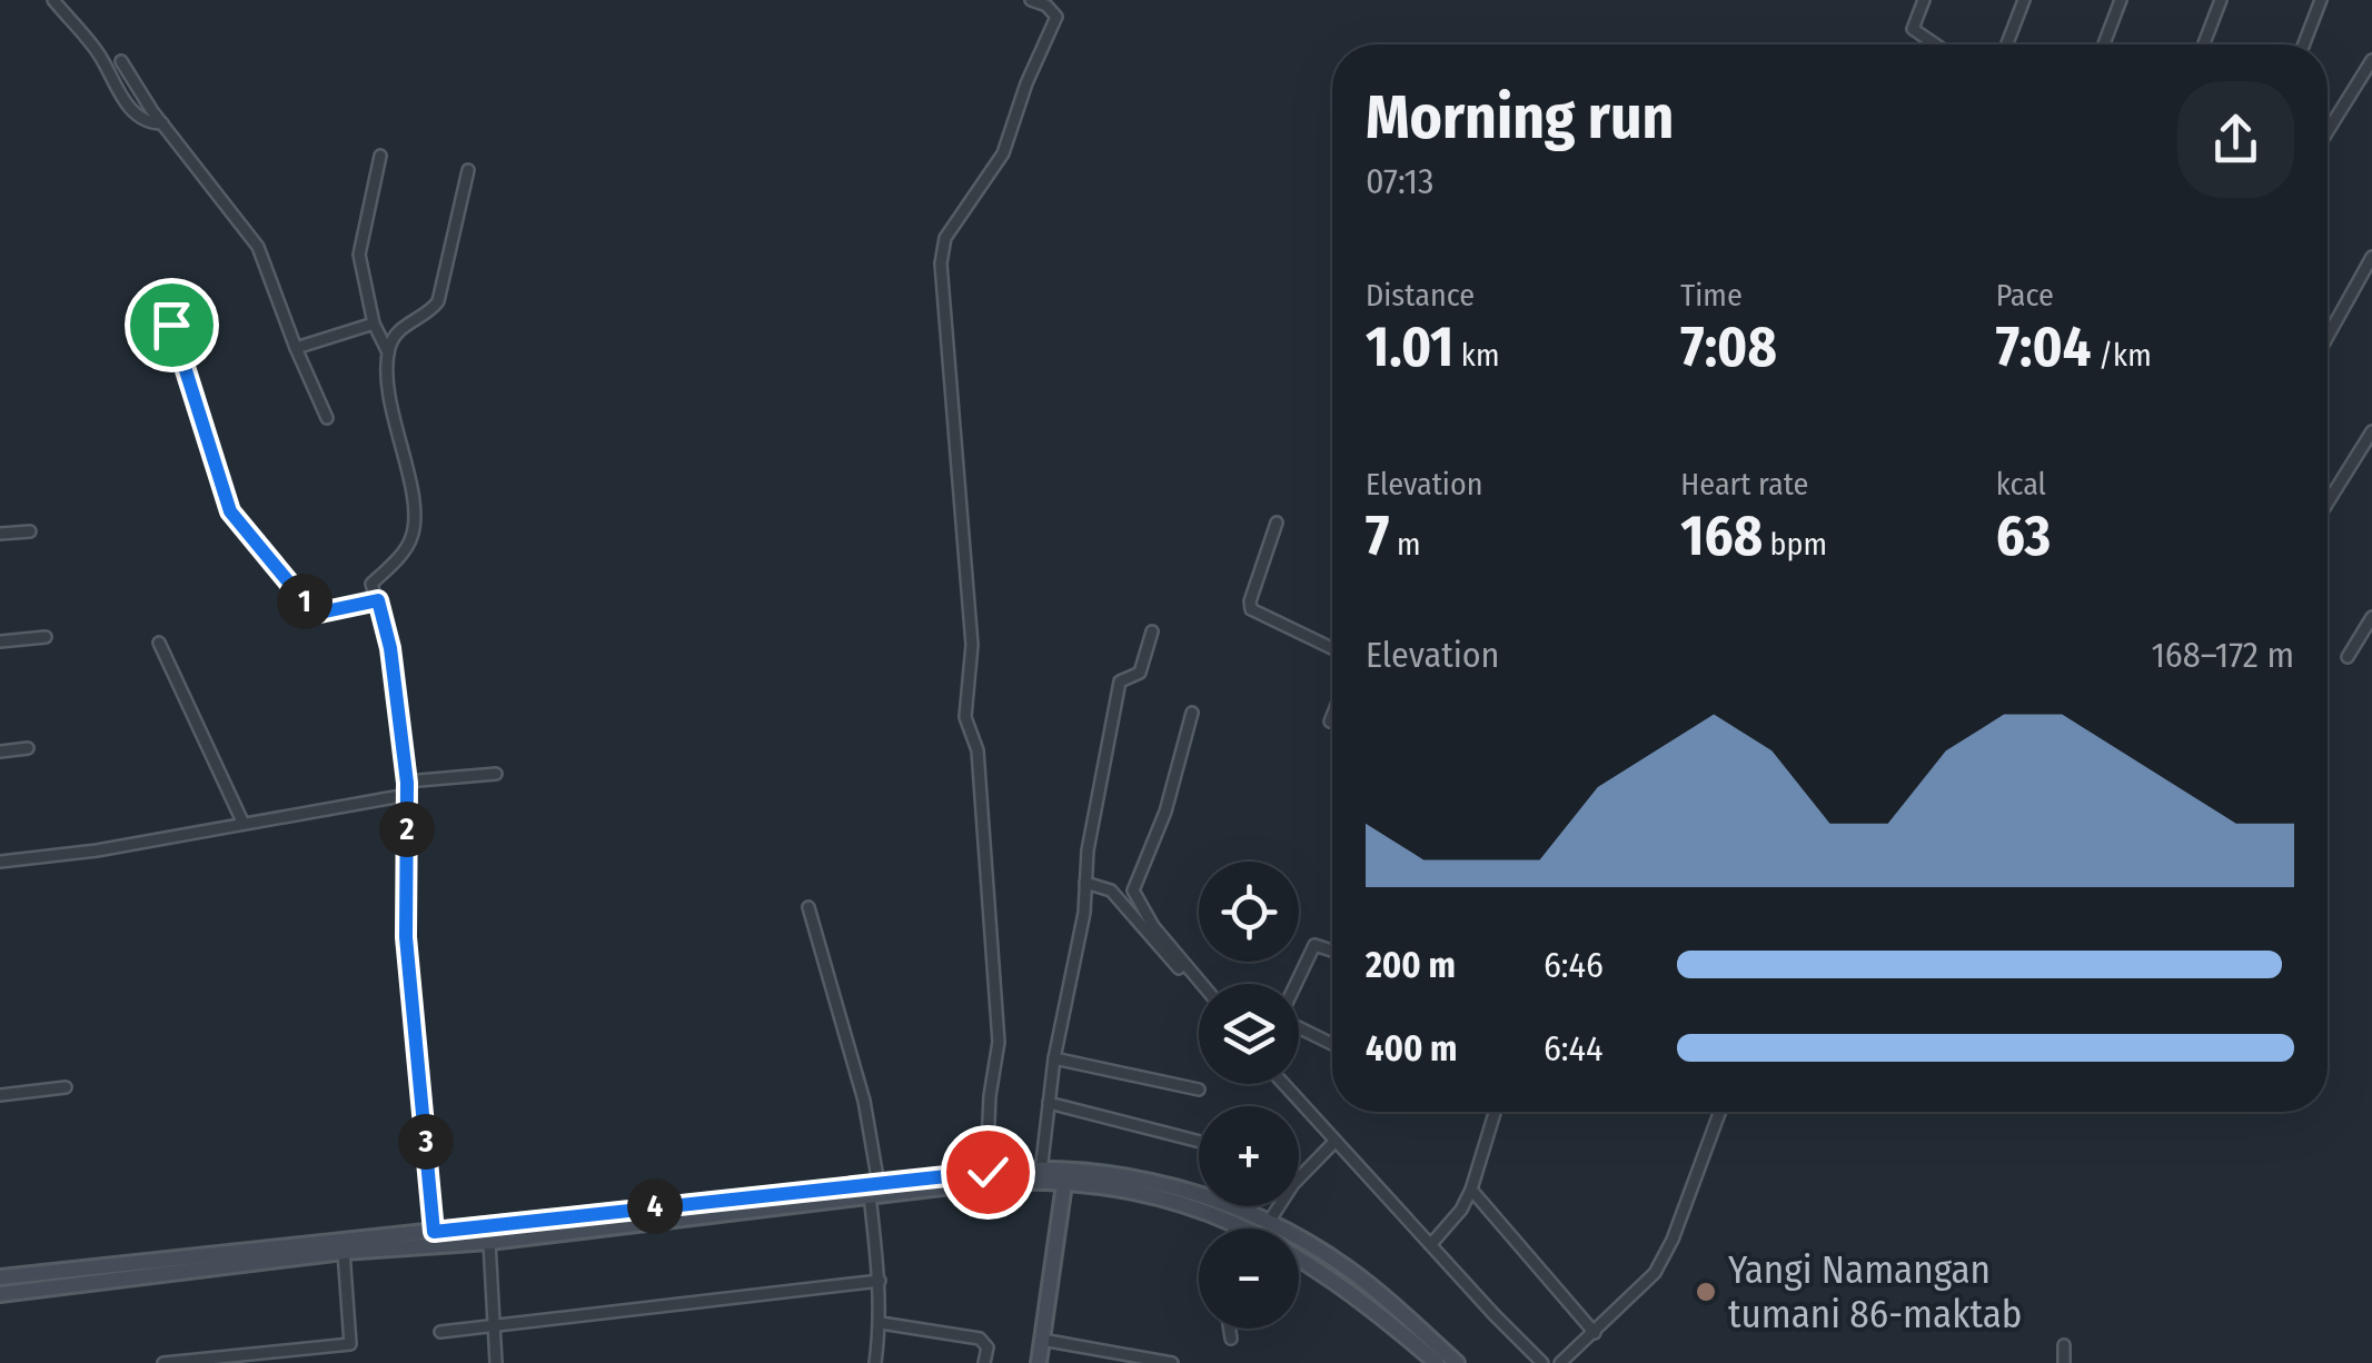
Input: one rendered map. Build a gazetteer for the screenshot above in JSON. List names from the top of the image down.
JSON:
{
  "places": ["Yangi Namangan tumani 86-maktab"],
  "page": {
    "heading": ["Morning run", "07:13"],
    "stats": [
      ["Distance", "1.01 km"],
      ["Time", "7:08"],
      ["Pace", "7:04 /km"],
      ["Elevation", "7 m"],
      ["Heart rate", "168 bpm"],
      ["kcal", "63"]
    ],
    "pins": [
      "1",
      "2",
      "3",
      "4"
    ],
    "chart": ["Elevation", "168–172 m"],
    "map_buttons": ["+", "−"],
    "list": [
      {
        "name": "200 m",
        "note": "6:46"
      },
      {
        "name": "400 m",
        "note": "6:44"
      }
    ]
  }
}
